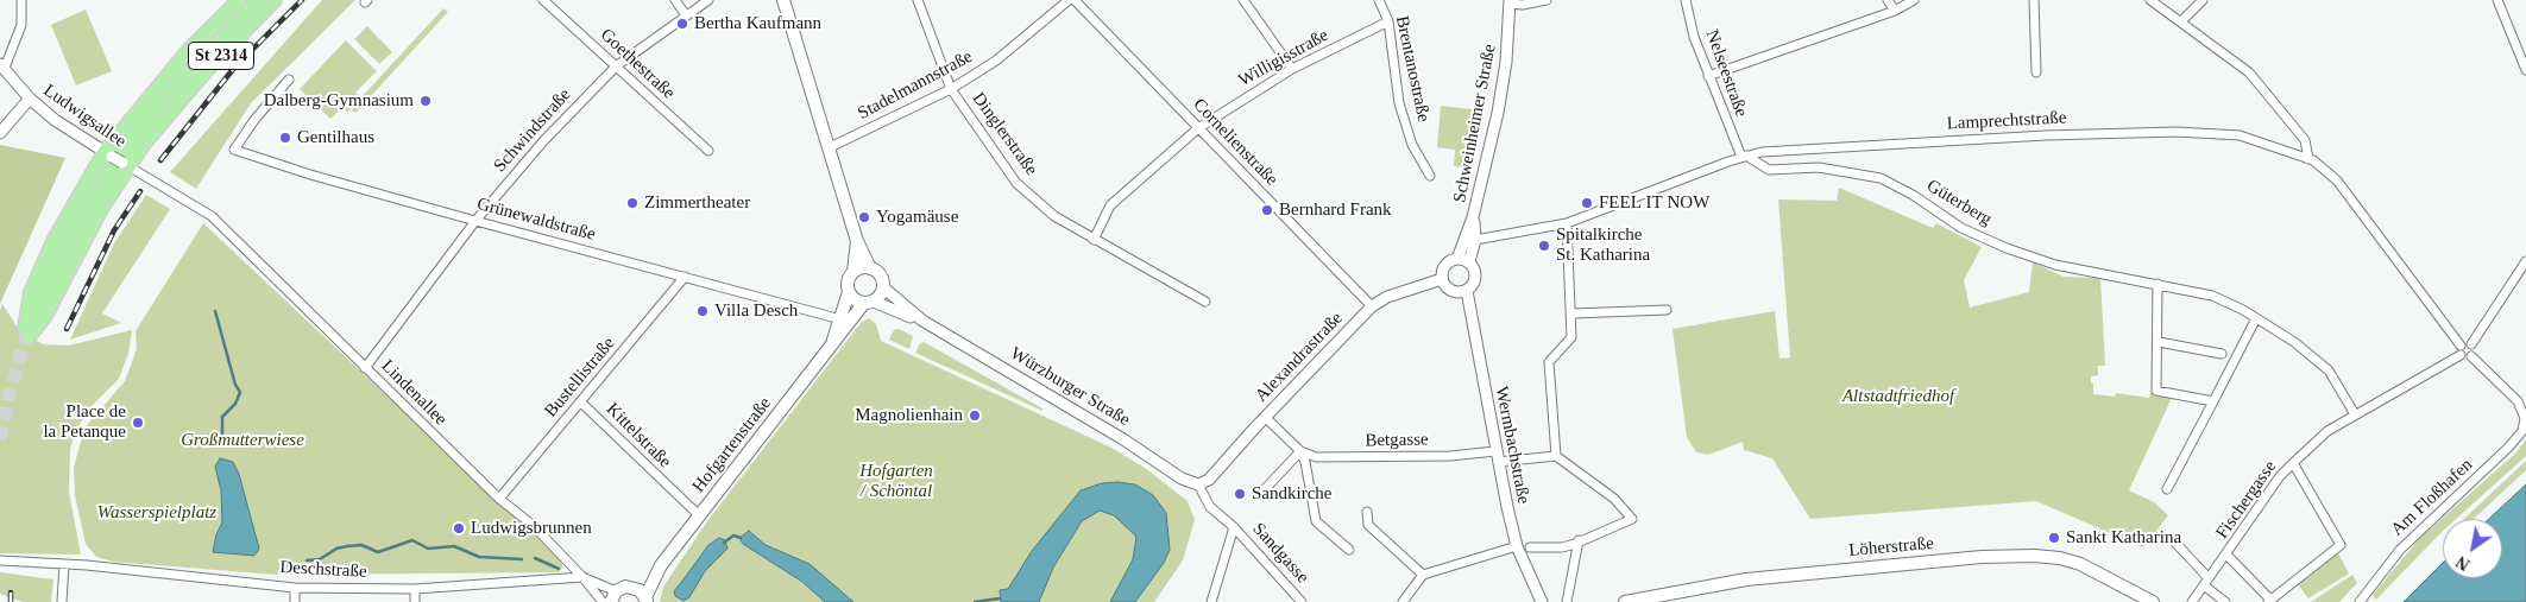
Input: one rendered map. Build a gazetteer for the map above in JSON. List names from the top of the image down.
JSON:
{
  "streets": {
    "highway": ["St 2314"],
    "main road": ["Hofgartenstraße", "Löherstraße"],
    "street": [
      "Willigisstraße",
      "Goethestraße",
      "Brentanostraße",
      "Nelseestraße",
      "Stadelmannstraße",
      "Ludwigsallee",
      "Lamprechtstraße",
      "Schweinheimer Straße",
      "Schwindstraße",
      "Dinglerstraße",
      "Cornelienstraße",
      "Güterberg",
      "Grünewaldstraße",
      "Alexandrastraße",
      "Bustellistraße",
      "Würzburger Straße",
      "Lindenallee",
      "Kittelstraße",
      "Betgasse",
      "Wermbachstraße",
      "Am Floßhafen",
      "Fischergasse",
      "Sandgasse",
      "Deschstraße"
    ]
  },
  "crossings": [
    ["St 2314", "Ludwigsallee"],
    ["St 2314", "Lindenallee"],
    ["Willigisstraße", "Brentanostraße"],
    ["Willigisstraße", "Dinglerstraße"],
    ["Willigisstraße", "Cornelienstraße"],
    ["Goethestraße", "Schwindstraße"],
    ["Nelseestraße", "Lamprechtstraße"],
    ["Nelseestraße", "Güterberg"],
    ["Stadelmannstraße", "Dinglerstraße"],
    ["Ludwigsallee", "Lindenallee"],
    ["Lamprechtstraße", "Schweinheimer Straße"],
    ["Lamprechtstraße", "Güterberg"],
    ["Lamprechtstraße", "Fischergasse"],
    ["Schweinheimer Straße", "Alexandrastraße"],
    ["Schweinheimer Straße", "Wermbachstraße"],
    ["Schwindstraße", "Grünewaldstraße"],
    ["Schwindstraße", "Lindenallee"],
    ["Cornelienstraße", "Alexandrastraße"],
    ["Güterberg", "Fischergasse"],
    ["Grünewaldstraße", "Bustellistraße"],
    ["Alexandrastraße", "Würzburger Straße"],
    ["Alexandrastraße", "Wermbachstraße"],
    ["Alexandrastraße", "Sandgasse"],
    ["Bustellistraße", "Lindenallee"],
    ["Bustellistraße", "Kittelstraße"],
    ["Würzburger Straße", "Hofgartenstraße"],
    ["Würzburger Straße", "Sandgasse"],
    ["Lindenallee", "Hofgartenstraße"],
    ["Lindenallee", "Deschstraße"],
    ["Kittelstraße", "Hofgartenstraße"],
    ["Betgasse", "Wermbachstraße"]
  ],
  "parks": [
    "Altstadtfriedhof",
    "Großmutterwiese",
    "Hofgarten / Schöntal",
    "Wasserspielplatz"
  ],
  "places": [
    "Bertha Kaufmann",
    "Dalberg-Gymnasium",
    "Gentilhaus",
    "Zimmertheater",
    "FEEL IT NOW",
    "Bernhard Frank",
    "Yogamäuse",
    "Spitalkirche St. Katharina",
    "Villa Desch",
    "Magnolienhain",
    "Place de la Petanque",
    "Sandkirche",
    "Ludwigsbrunnen",
    "Sankt Katharina"
  ],
  "north": "bottom left"
}
